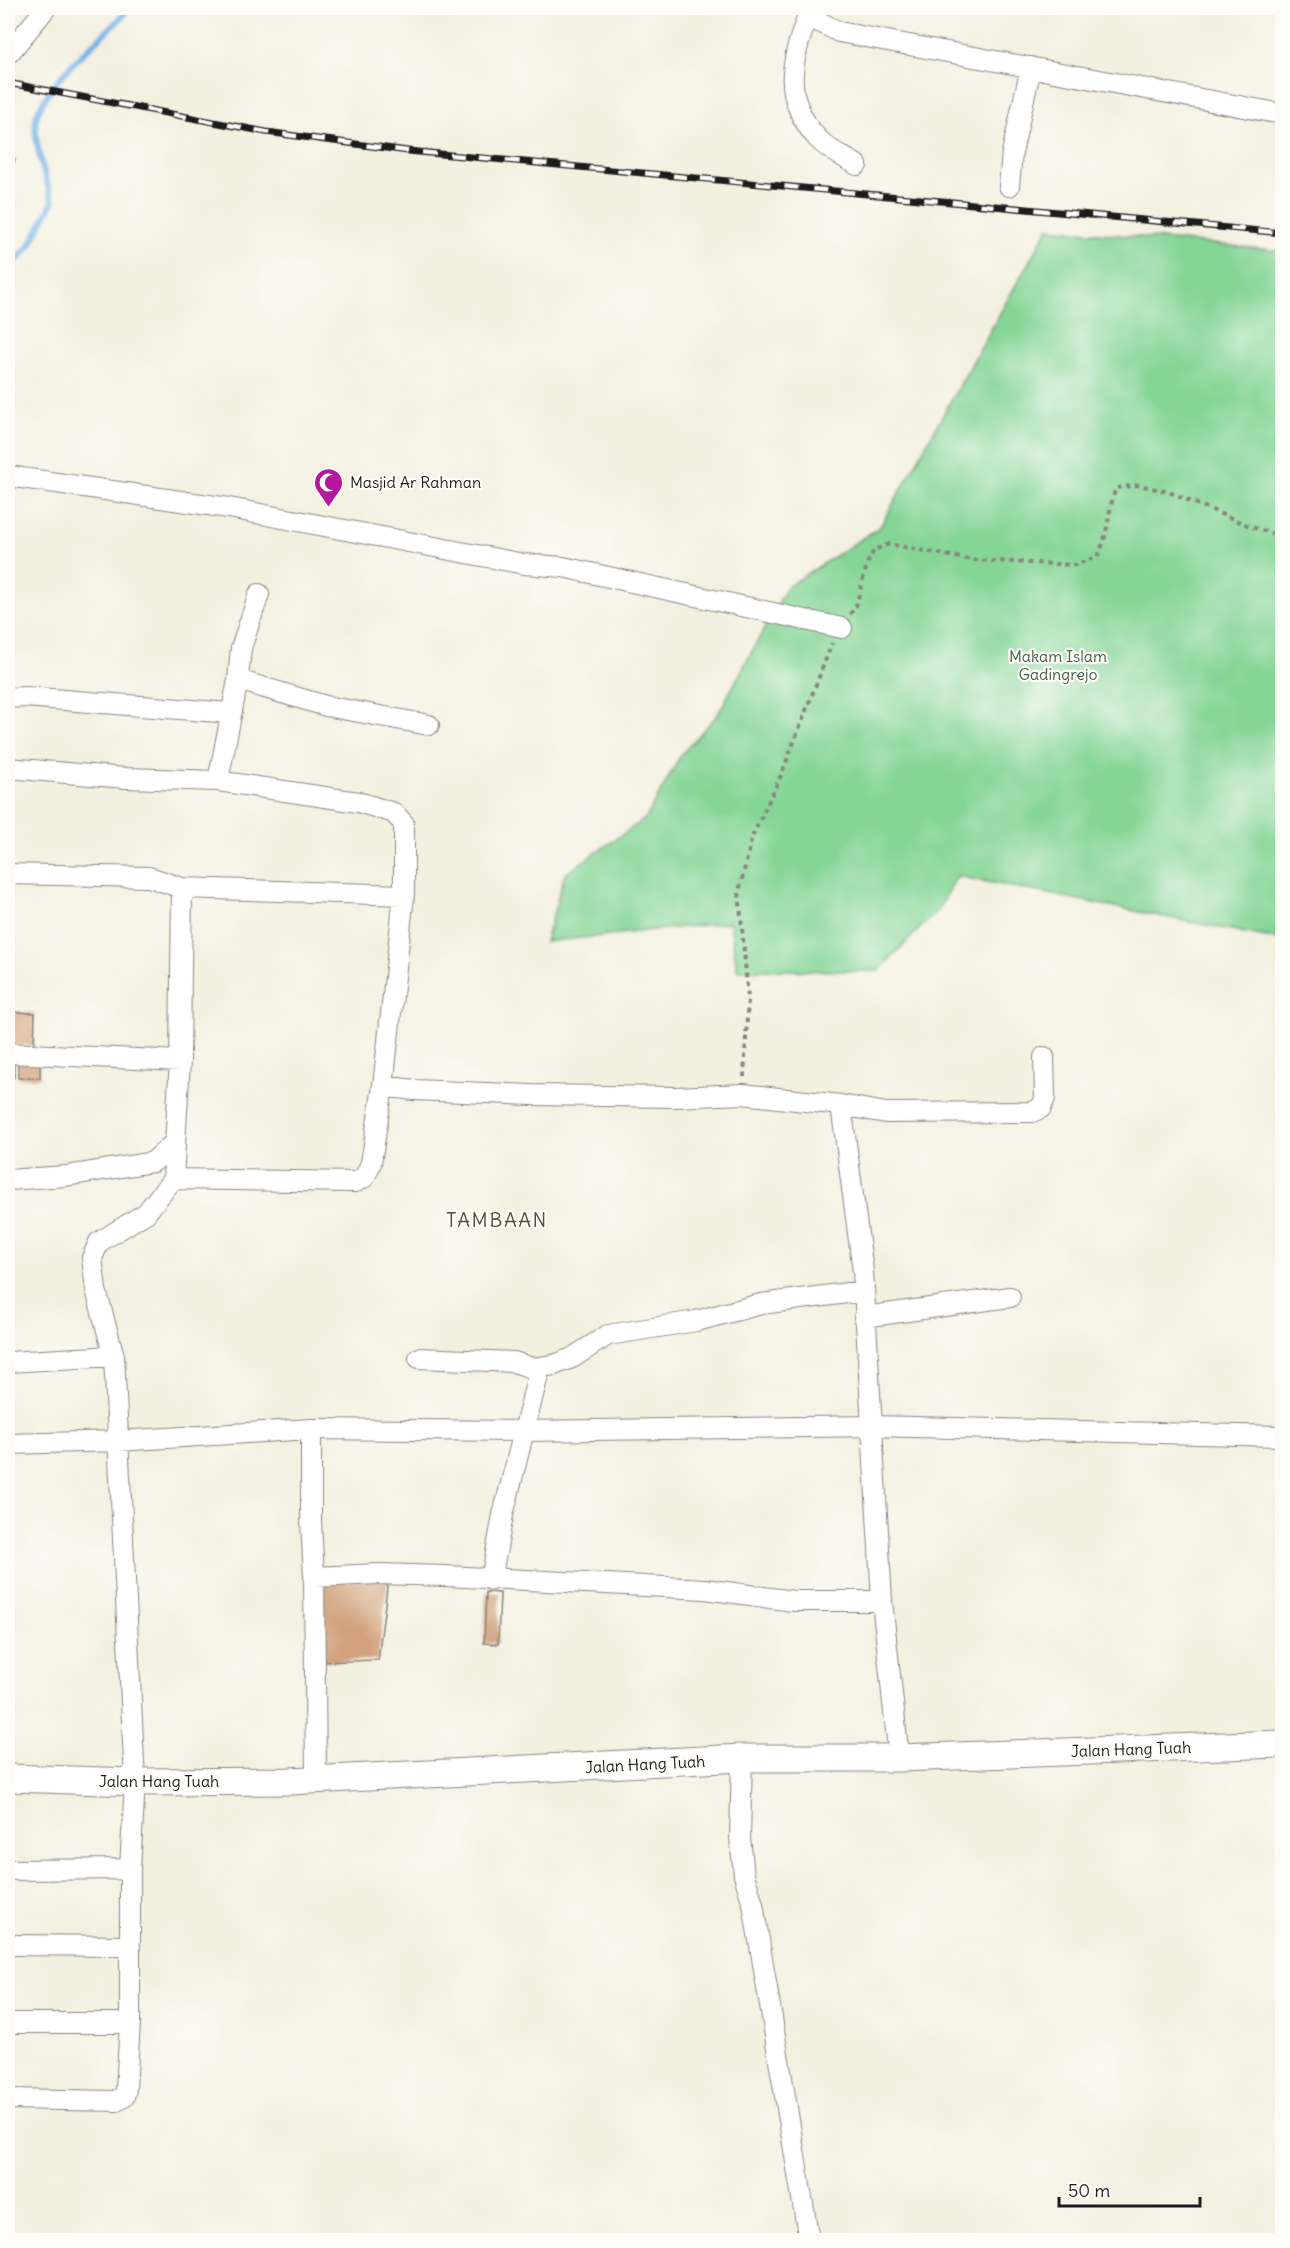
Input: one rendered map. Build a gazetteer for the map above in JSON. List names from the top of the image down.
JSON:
{
  "streets": {
    "street": ["Jalan Hang Tuah"]
  },
  "districts": ["TAMBAAN"],
  "parks": ["Makam Islam Gadingrejo"],
  "places": {
    "mosque": ["Masjid Ar Rahman"]
  },
  "scale_bar": "50 m"
}
